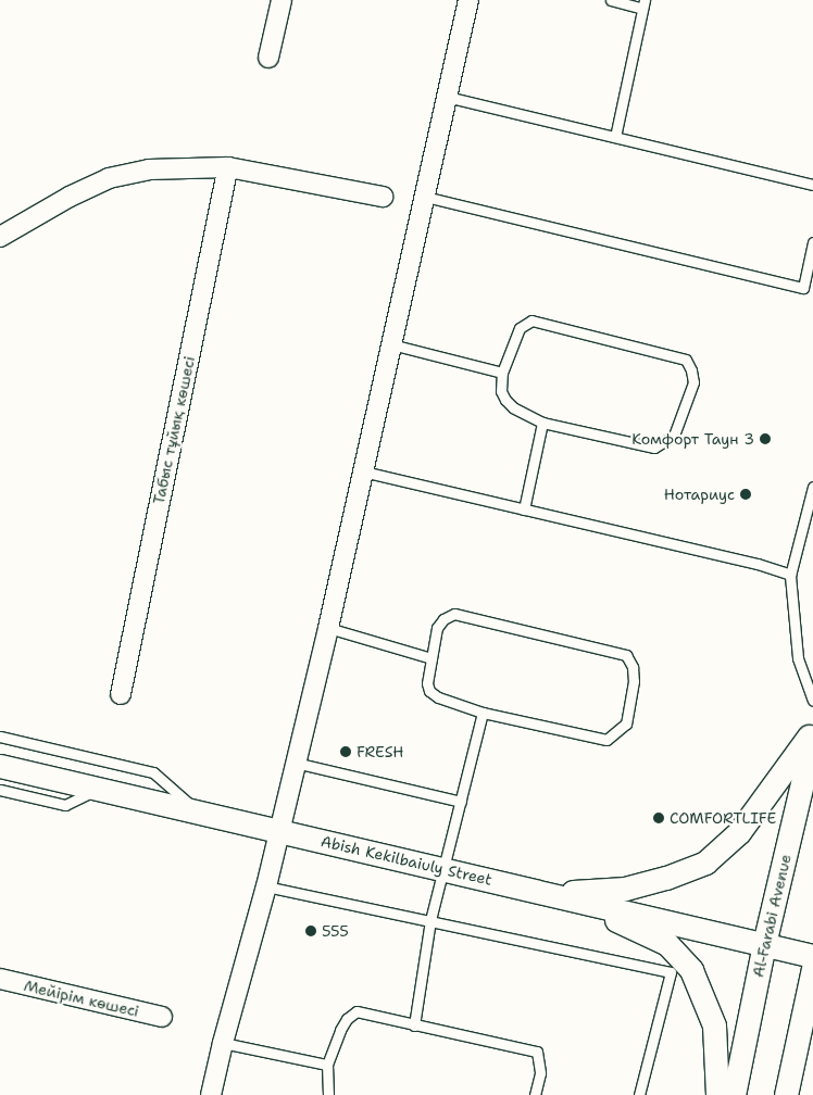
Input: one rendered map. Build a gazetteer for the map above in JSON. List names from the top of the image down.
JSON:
{
  "streets": {
    "street": [
      "Табыс тұйық көшесі",
      "Abish Kekilbaiuly Street",
      "Al-Farabi Avenue",
      "Мейірім көшесі"
    ]
  },
  "crossings": [
    ["Abish Kekilbaiuly Street", "Al-Farabi Avenue"]
  ],
  "places": [
    "Комфорт Таун 3",
    "Нотариус",
    "FRESH",
    "COMFORTLIFE",
    "555"
  ]
}
